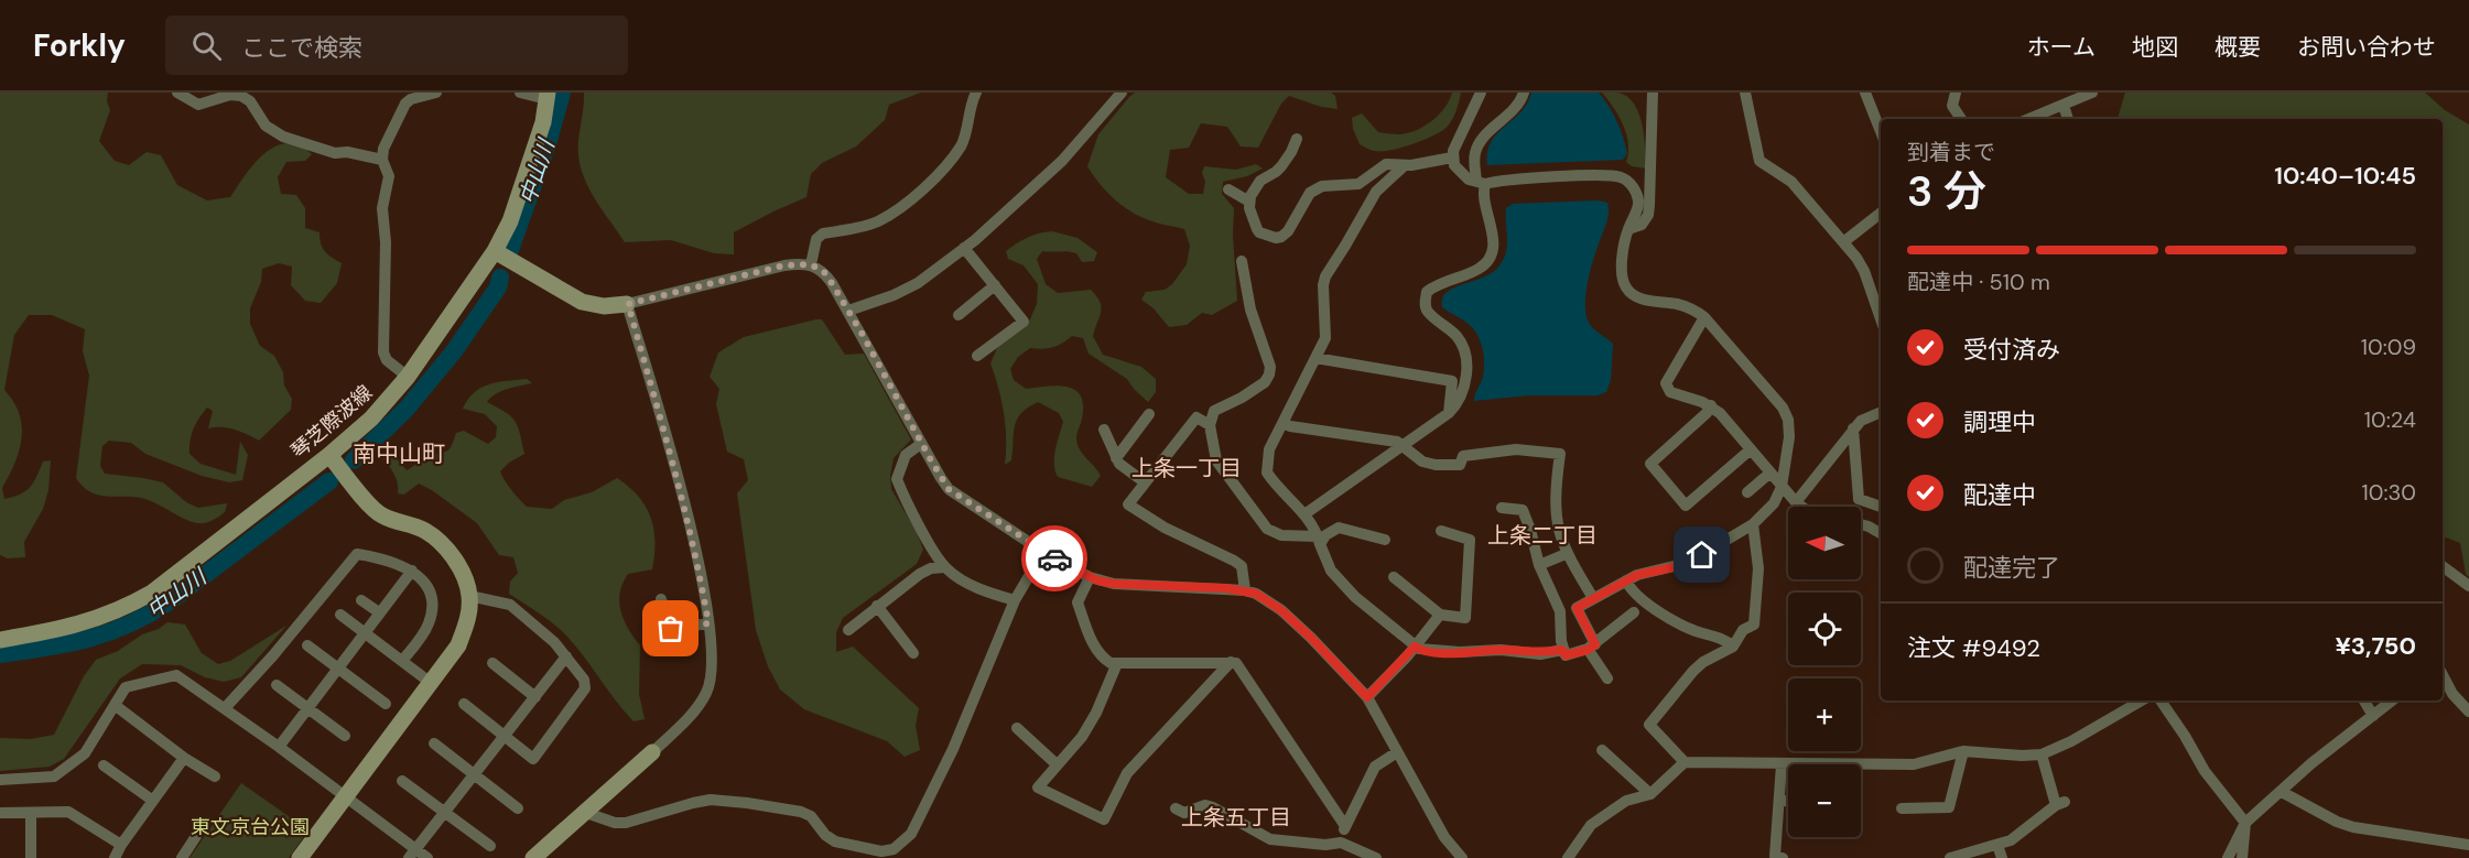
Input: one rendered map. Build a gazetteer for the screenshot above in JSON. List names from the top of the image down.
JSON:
{
  "streets": {
    "street": ["琴芝際波線"]
  },
  "districts": [
    "南中山町",
    "上条一丁目",
    "上条二丁目",
    "上条五丁目"
  ],
  "water": ["中山川"],
  "parks": ["東文京台公園"],
  "north": "left",
  "page": {
    "header": "Forkly",
    "search": "ここで検索",
    "nav": [
      "ホーム",
      "地図",
      "概要",
      "お問い合わせ"
    ],
    "heading": ["3 分", "到着まで", "10:40–10:45"],
    "panel": ["注文 #9492", "¥3,750"],
    "bar": "配達中 · 510 m",
    "list": [
      ["受付済み", "10:09"],
      ["調理中", "10:24"],
      ["配達中", "10:30"],
      "配達完了"
    ],
    "map_buttons": ["+", "−"]
  }
}
